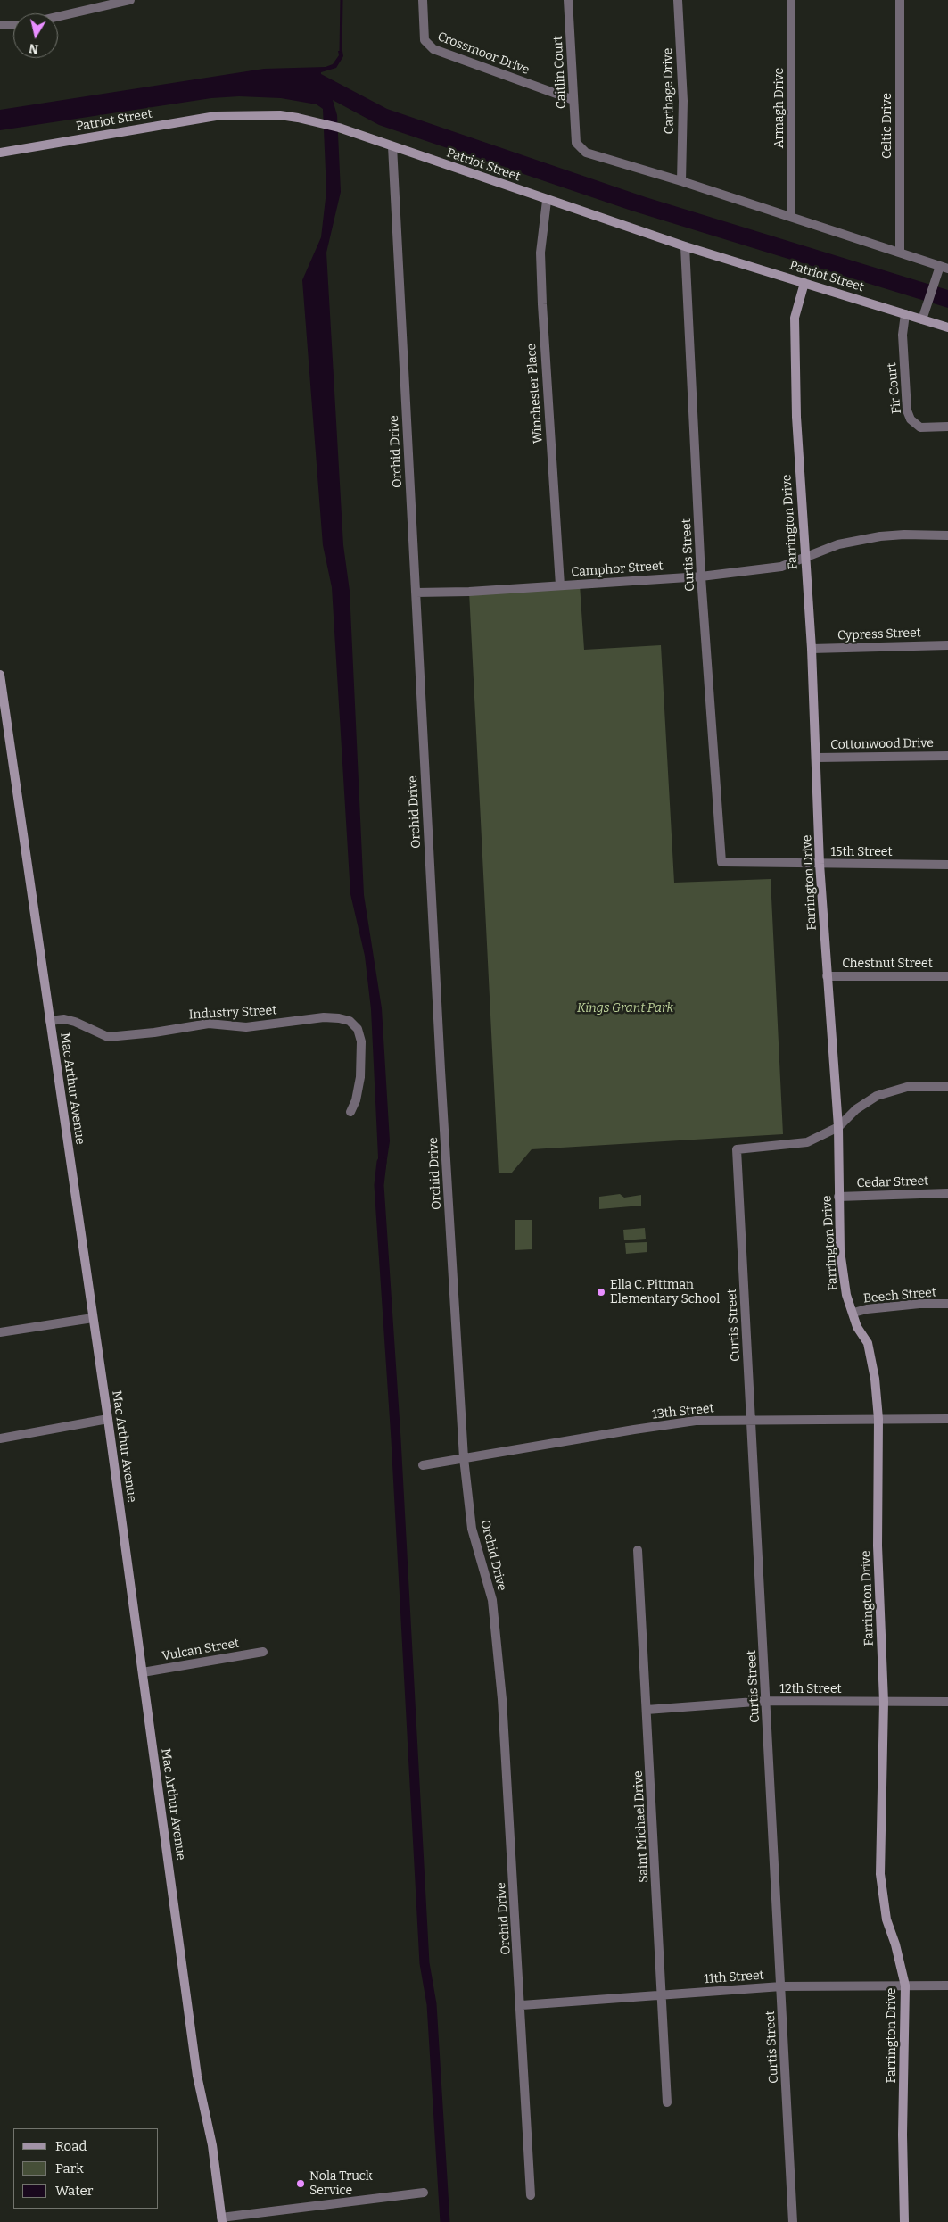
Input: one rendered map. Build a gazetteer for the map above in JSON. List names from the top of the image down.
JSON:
{
  "streets": {
    "street": [
      "Crossmoor Drive",
      "Caitlin Court",
      "Carthage Drive",
      "Armagh Drive",
      "Patriot Street",
      "Celtic Drive",
      "Fir Court",
      "Winchester Place",
      "Orchid Drive",
      "Farrington Drive",
      "Curtis Street",
      "Camphor Street",
      "Cypress Street",
      "Cottonwood Drive",
      "15th Street",
      "Chestnut Street",
      "Industry Street",
      "Mac Arthur Avenue",
      "Cedar Street",
      "Beech Street",
      "13th Street",
      "Vulcan Street",
      "12th Street",
      "Saint Michael Drive",
      "11th Street"
    ]
  },
  "crossings": [
    ["Crossmoor Drive", "Caitlin Court"],
    ["Caitlin Court", "Carthage Drive"],
    ["Patriot Street", "Fir Court"],
    ["Patriot Street", "Winchester Place"],
    ["Patriot Street", "Orchid Drive"],
    ["Patriot Street", "Farrington Drive"],
    ["Patriot Street", "Curtis Street"],
    ["Winchester Place", "Camphor Street"],
    ["Orchid Drive", "Camphor Street"],
    ["Orchid Drive", "13th Street"],
    ["Orchid Drive", "11th Street"],
    ["Farrington Drive", "Curtis Street"],
    ["Farrington Drive", "Camphor Street"],
    ["Farrington Drive", "Cypress Street"],
    ["Farrington Drive", "Cottonwood Drive"],
    ["Farrington Drive", "15th Street"],
    ["Farrington Drive", "Chestnut Street"],
    ["Farrington Drive", "Cedar Street"],
    ["Farrington Drive", "Beech Street"],
    ["Farrington Drive", "13th Street"],
    ["Farrington Drive", "12th Street"],
    ["Farrington Drive", "11th Street"],
    ["Curtis Street", "Camphor Street"],
    ["Curtis Street", "15th Street"],
    ["Curtis Street", "13th Street"],
    ["Curtis Street", "12th Street"],
    ["Curtis Street", "11th Street"],
    ["Industry Street", "Mac Arthur Avenue"],
    ["Mac Arthur Avenue", "Vulcan Street"],
    ["12th Street", "Saint Michael Drive"],
    ["Saint Michael Drive", "11th Street"]
  ],
  "parks": ["Kings Grant Park"],
  "places": ["Ella C. Pittman Elementary School", "Nola Truck Service"],
  "legend": ["Road", "Park", "Water"],
  "north": "bottom"
}
